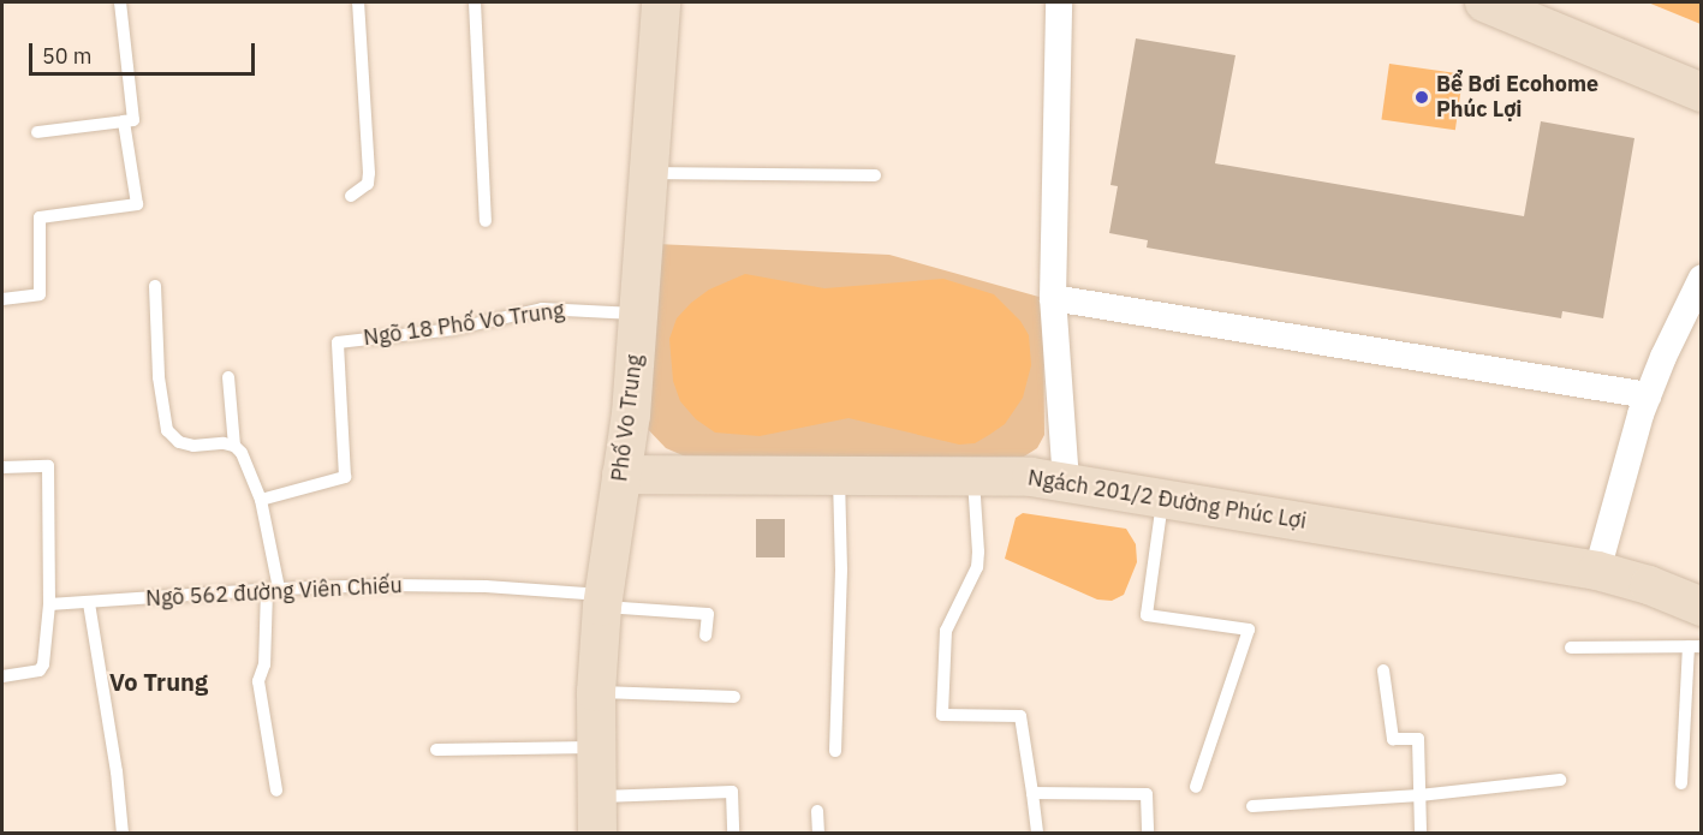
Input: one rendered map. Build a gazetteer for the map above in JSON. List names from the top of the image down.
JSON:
{
  "streets": {
    "street": ["Phố Vo Trung", "Ngách 201/2 Đường Phúc Lợi"],
    "lane": ["Ngõ 18 Phố Vo Trung", "Ngõ 562 đường Viên Chiếu"]
  },
  "crossings": [
    ["Ngõ 18 Phố Vo Trung", "Phố Vo Trung"],
    ["Phố Vo Trung", "Ngách 201/2 Đường Phúc Lợi"],
    ["Phố Vo Trung", "Ngõ 562 đường Viên Chiếu"]
  ],
  "districts": ["Vo Trung"],
  "places": ["Bể Bơi Ecohome Phúc Lợi"],
  "scale_bar": "50 m"
}
